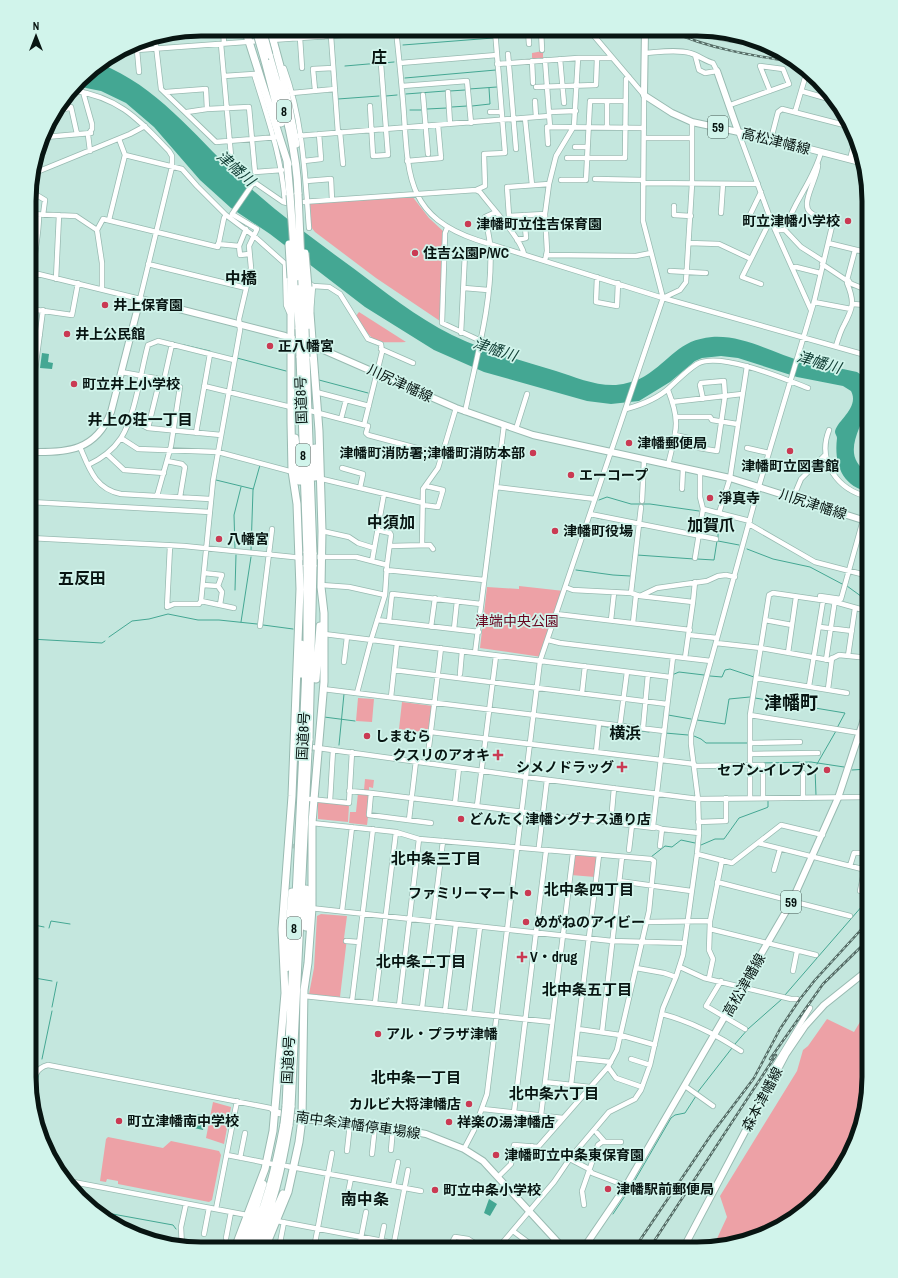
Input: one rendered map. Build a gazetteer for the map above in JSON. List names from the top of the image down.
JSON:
{
  "streets": {
    "highway": ["8", "国道8号"],
    "main road": [
      "59",
      "高松津幡線",
      "川尻津幡線",
      "森本津幡線",
      "南中条津幡停車場線"
    ]
  },
  "crossings": [
    ["8", "国道8号"]
  ],
  "districts": [
    "庄",
    "中橋",
    "井上の荘一丁目",
    "中須加",
    "加賀爪",
    "五反田",
    "津幡町",
    "横浜",
    "北中条三丁目",
    "北中条四丁目",
    "北中条二丁目",
    "北中条五丁目",
    "北中条一丁目",
    "北中条六丁目",
    "南中条"
  ],
  "water": ["津幡川"],
  "parks": ["津端中央公園"],
  "places": {
    "other": [
      "町立津幡小学校",
      "津幡町立住吉保育園",
      "住吉公園P/WC",
      "井上保育園",
      "井上公民館",
      "正八幡宮",
      "町立井上小学校",
      "津幡郵便局",
      "津幡町立図書館",
      "津幡町消防署;津幡町消防本部",
      "エーコープ",
      "淨真寺",
      "津幡町役場",
      "八幡宮",
      "しまむら",
      "セブン-イレブン",
      "どんたく津幡シグナス通り店",
      "ファミリーマート",
      "めがねのアイビー",
      "アル・プラザ津幡",
      "カルビ大将津幡店",
      "町立津幡南中学校",
      "祥楽の湯津幡店",
      "津幡町立中条東保育園",
      "津幡駅前郵便局",
      "町立中条小学校"
    ],
    "health": ["クスリのアオキ", "シメノドラッグ", "V・drug"]
  },
  "north": "top"
}
